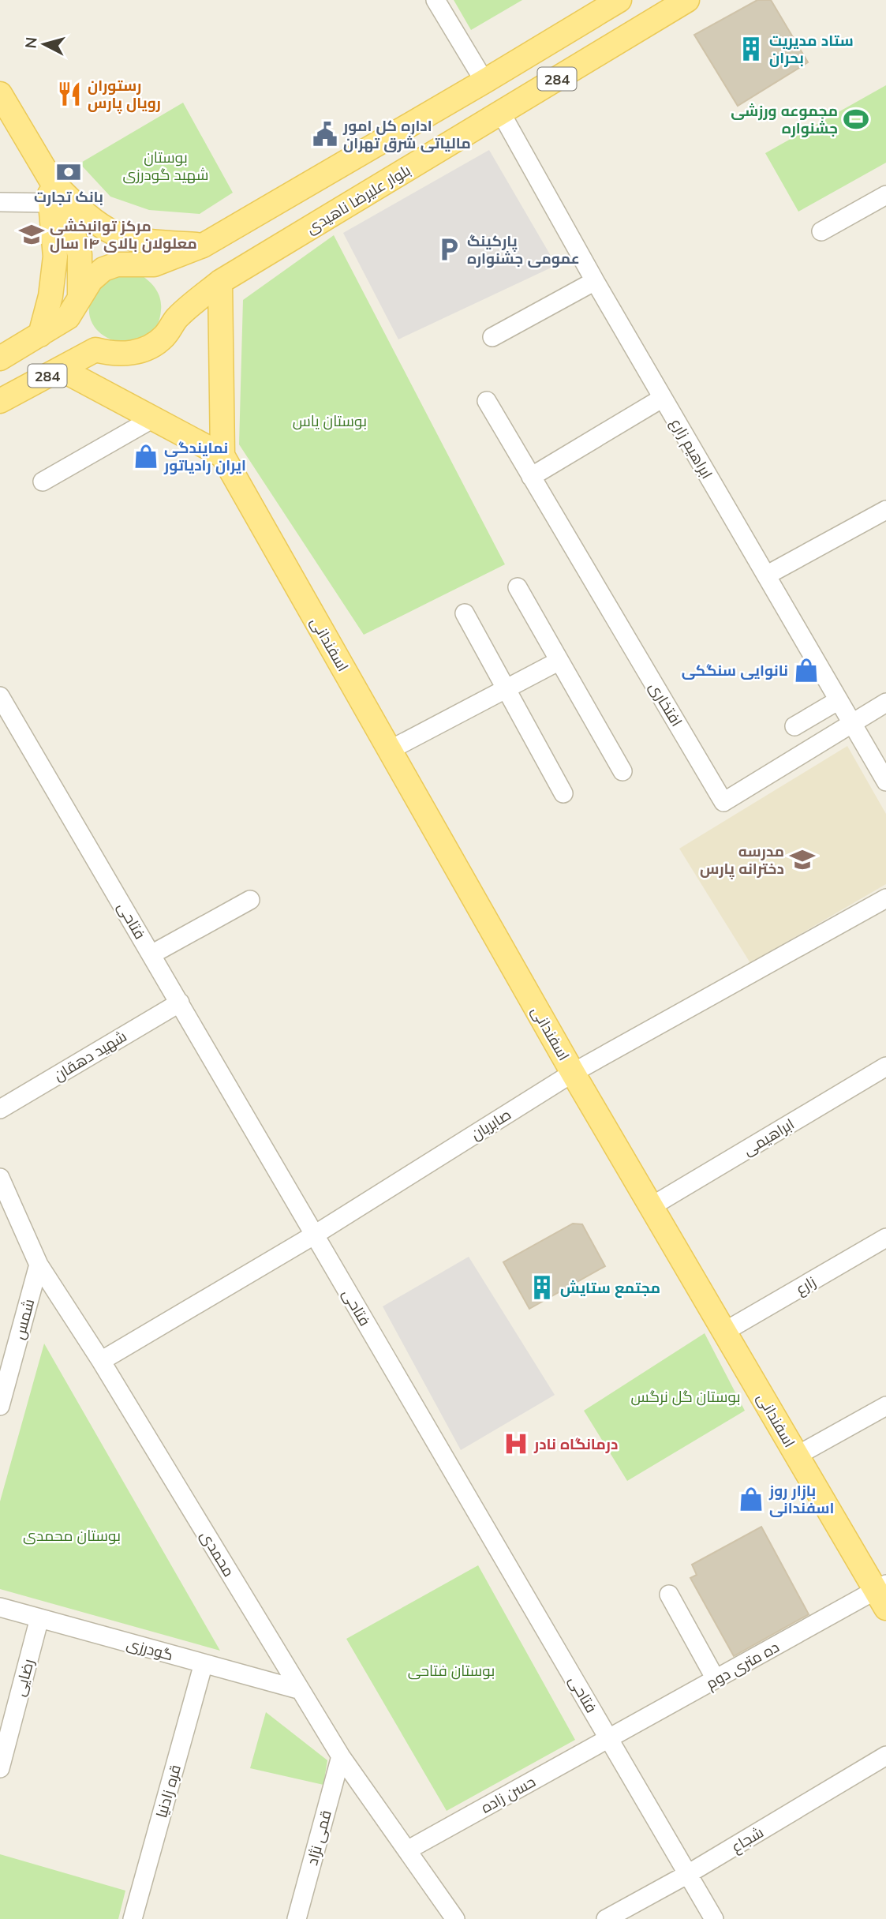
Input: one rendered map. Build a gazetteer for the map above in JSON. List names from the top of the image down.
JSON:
{
  "streets": {
    "main road": ["284", "بلوار علیرضا ناهیدی", "اسفندانی"],
    "street": [
      "ابراهیم زارع",
      "افتخاری",
      "فتاحی",
      "شهید دهقان",
      "صابریان",
      "ابراهیمی",
      "زارع",
      "شمس",
      "محمدی",
      "گودرزی",
      "ده متری دوم",
      "رضایی",
      "قره زادنیا",
      "حسن زاده",
      "قمی نژاد",
      "شجاع"
    ]
  },
  "crossings": [
    ["284", "بلوار علیرضا ناهیدی"],
    ["بلوار علیرضا ناهیدی", "ابراهیم زارع"],
    ["ابراهیم زارع", "افتخاری"],
    ["اسفندانی", "صابریان"],
    ["اسفندانی", "ابراهیمی"],
    ["اسفندانی", "زارع"],
    ["اسفندانی", "ده متری دوم"],
    ["فتاحی", "شهید دهقان"],
    ["فتاحی", "صابریان"],
    ["فتاحی", "ده متری دوم"],
    ["فتاحی", "حسن زاده"],
    ["فتاحی", "شجاع"],
    ["صابریان", "محمدی"],
    ["شمس", "محمدی"],
    ["محمدی", "گودرزی"],
    ["محمدی", "حسن زاده"],
    ["محمدی", "قمی نژاد"],
    ["گودرزی", "رضایی"],
    ["گودرزی", "قره زادنیا"],
    ["ده متری دوم", "حسن زاده"]
  ],
  "parks": [
    "بوستان شهید گودرزی",
    "بوستان یاس",
    "بوستان گل نرگس",
    "بوستان محمدی",
    "بوستان فتاحی"
  ],
  "places": {
    "building": ["ستاد مدیریت بحران", "مجتمع ستایش"],
    "restaurant": ["رستوران رویال پارس"],
    "sports": ["مجموعه ورزشی جشنواره"],
    "public building": ["اداره کل امور مالیاتی شرق تهران"],
    "bank": ["بانک تجارت"],
    "school or university": ["مرکز توانبخشی معلولان بالای ۱۴ سال", "مدرسه دخترانه پارس"],
    "parking": ["پارکینگ عمومی جشنواره"],
    "shop": ["نمایندگی ایران رادیاتور", "نانوایی سنگکی", "بازار روز اسفندانی"],
    "hospital": ["درمانگاه نادر"]
  },
  "north": "left"
}
